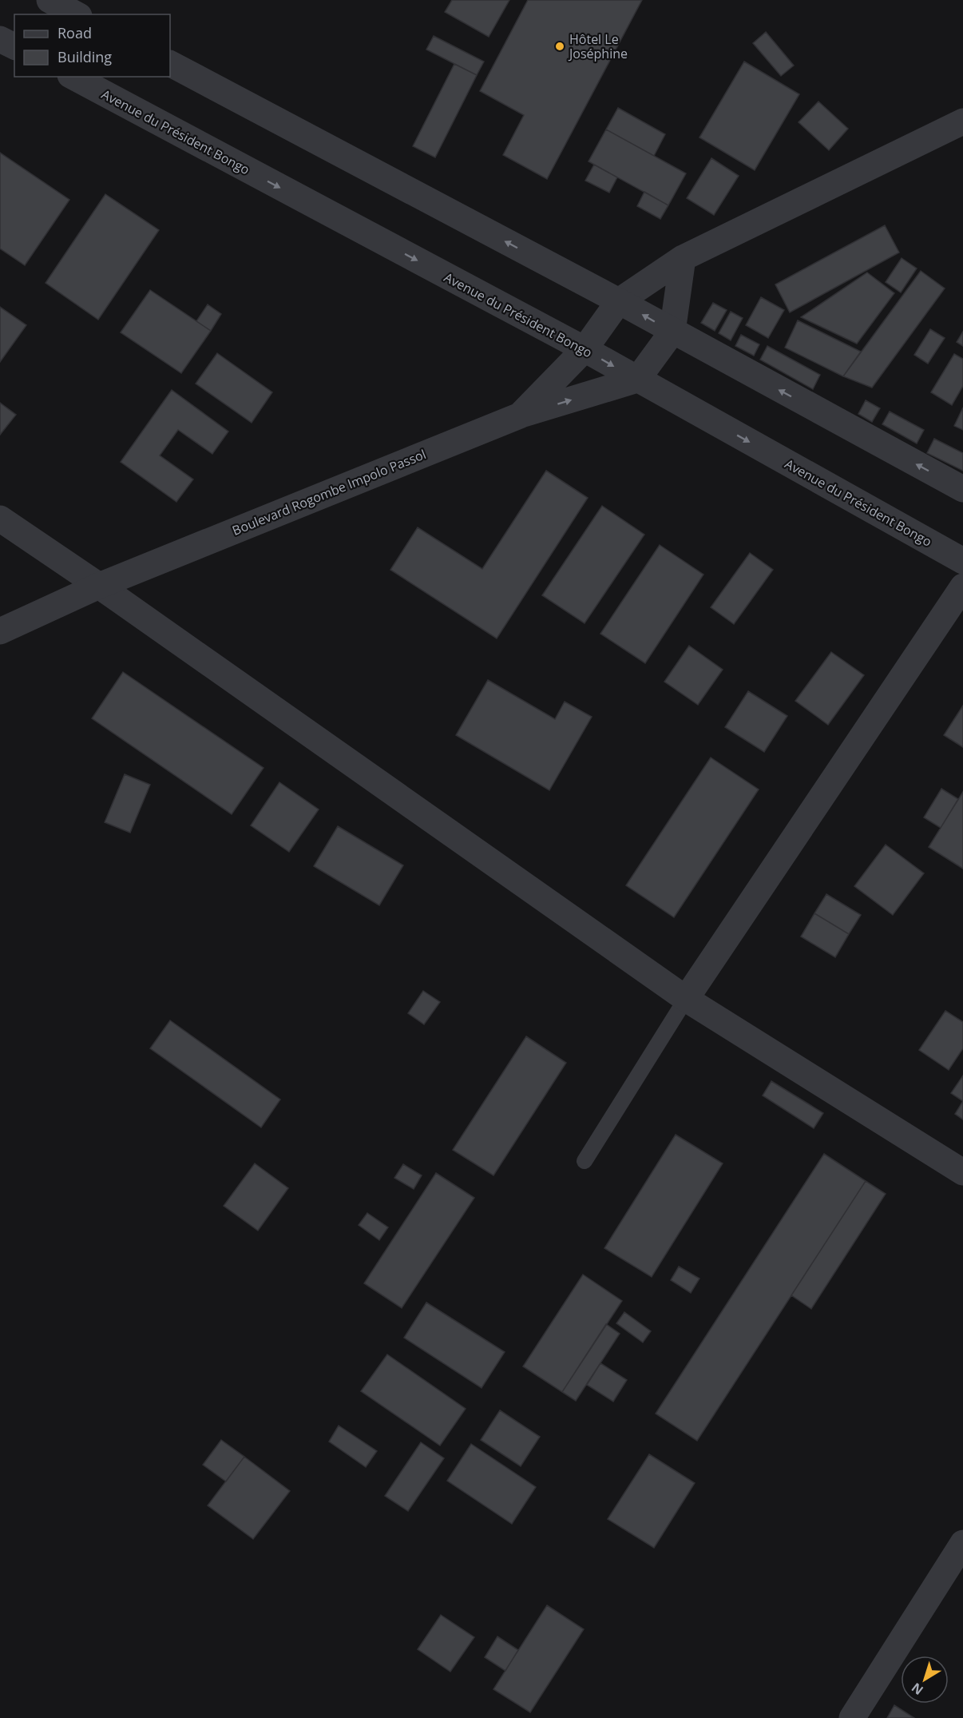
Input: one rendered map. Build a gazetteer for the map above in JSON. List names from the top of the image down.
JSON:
{
  "streets": {
    "street": ["Avenue du Président Bongo", "Boulevard Rogombe Impolo Passol"]
  },
  "crossings": [
    ["Avenue du Président Bongo", "Boulevard Rogombe Impolo Passol"]
  ],
  "places": ["Hôtel Le Joséphine"],
  "legend": ["Road", "Building"],
  "north": "bottom left"
}
